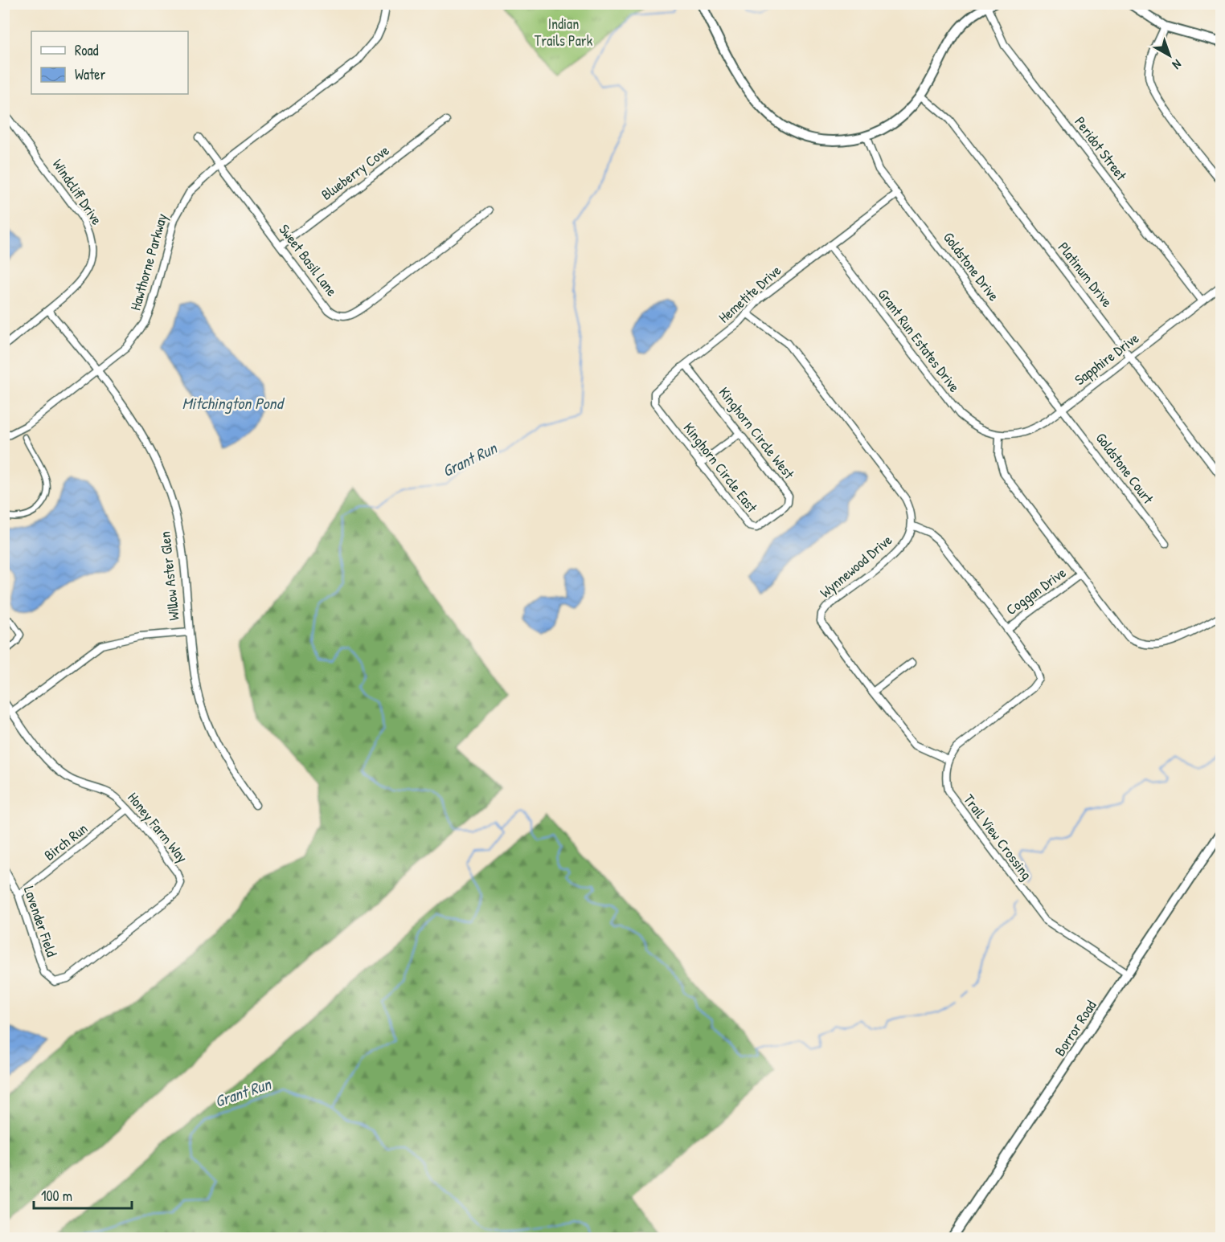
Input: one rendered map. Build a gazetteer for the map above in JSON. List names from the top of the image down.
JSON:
{
  "streets": {
    "street": [
      "Peridot Street",
      "Blueberry Cove",
      "Windcliff Drive",
      "Sweet Basil Lane",
      "Hawthorne Parkway",
      "Goldstone Drive",
      "Platinum Drive",
      "Hemetite Drive",
      "Grant Run Estates Drive",
      "Sapphire Drive",
      "Kinghorn Circle West",
      "Kinghorn Circle East",
      "Goldstone Court",
      "Wynnewood Drive",
      "Willow Aster Glen",
      "Coggan Drive",
      "Honey Farm Way",
      "Trail View Crossing",
      "Birch Run",
      "Lavender Field",
      "Borror Road"
    ]
  },
  "crossings": [
    ["Peridot Street", "Sapphire Drive"],
    ["Blueberry Cove", "Sweet Basil Lane"],
    ["Windcliff Drive", "Willow Aster Glen"],
    ["Sweet Basil Lane", "Hawthorne Parkway"],
    ["Hawthorne Parkway", "Willow Aster Glen"],
    ["Goldstone Drive", "Hemetite Drive"],
    ["Goldstone Drive", "Sapphire Drive"],
    ["Goldstone Drive", "Goldstone Court"],
    ["Platinum Drive", "Sapphire Drive"],
    ["Hemetite Drive", "Grant Run Estates Drive"],
    ["Hemetite Drive", "Kinghorn Circle West"],
    ["Hemetite Drive", "Kinghorn Circle East"],
    ["Grant Run Estates Drive", "Sapphire Drive"],
    ["Sapphire Drive", "Goldstone Court"],
    ["Kinghorn Circle West", "Kinghorn Circle East"],
    ["Wynnewood Drive", "Trail View Crossing"],
    ["Honey Farm Way", "Birch Run"],
    ["Honey Farm Way", "Lavender Field"],
    ["Trail View Crossing", "Borror Road"],
    ["Birch Run", "Lavender Field"]
  ],
  "water": ["Mitchington Pond", "Grant Run"],
  "parks": ["Indian Trails Park"],
  "legend": ["Road", "Water"],
  "scale_bar": "100 m",
  "north": "bottom right"
}
